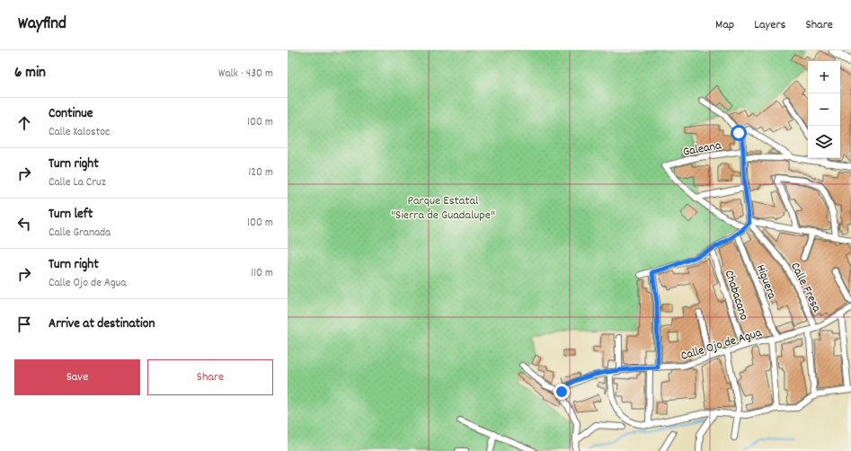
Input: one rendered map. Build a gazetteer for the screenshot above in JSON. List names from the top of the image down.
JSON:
{
  "streets": {
    "street": [
      "Galeana",
      "Higuera",
      "Calle Fresa",
      "Chabacano",
      "Calle Ojo de Agua"
    ]
  },
  "crossings": [
    ["Higuera", "Calle Ojo de Agua"],
    ["Calle Fresa", "Calle Ojo de Agua"],
    ["Chabacano", "Calle Ojo de Agua"]
  ],
  "parks": ["Parque Estatal \"Sierra de Guadalupe\""],
  "page": {
    "header": "Wayfind",
    "nav": ["Map", "Layers", "Share"],
    "heading": ["6 min", "Walk · 430 m"],
    "map_buttons": ["+", "−"],
    "list": [
      ["Continue", "Calle Xalostoc", "100 m"],
      ["Turn right", "Calle La Cruz", "120 m"],
      ["Turn left", "Calle Granada", "100 m"],
      ["Turn right", "Calle Ojo de Agua", "110 m"],
      "Arrive at destination"
    ],
    "buttons": ["Save", "Share"]
  }
}
